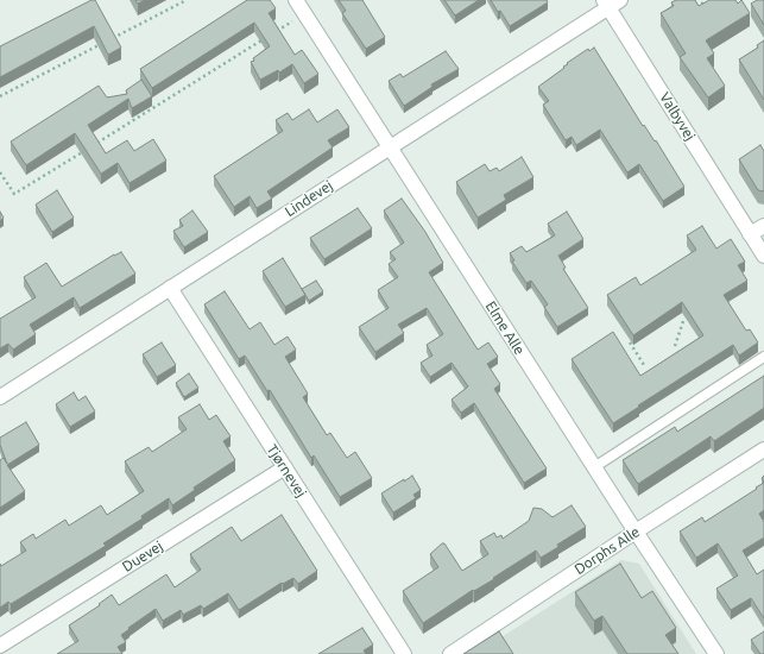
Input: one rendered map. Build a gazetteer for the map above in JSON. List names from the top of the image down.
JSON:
{
  "streets": {
    "street": [
      "Valbyvej",
      "Lindevej",
      "Elme Alle",
      "Tjørnevej",
      "Dorphs Alle",
      "Duevej"
    ]
  },
  "crossings": [
    ["Valbyvej", "Lindevej"],
    ["Lindevej", "Elme Alle"],
    ["Lindevej", "Tjørnevej"],
    ["Elme Alle", "Dorphs Alle"],
    ["Tjørnevej", "Duevej"]
  ]
}
